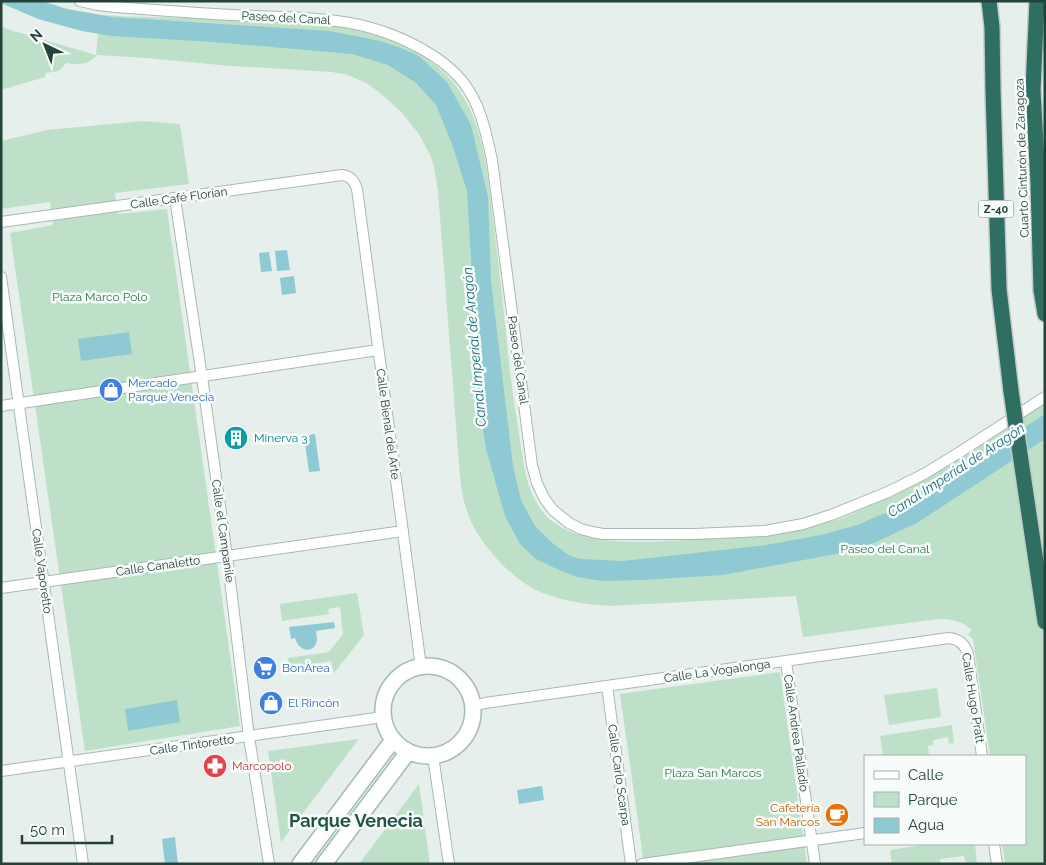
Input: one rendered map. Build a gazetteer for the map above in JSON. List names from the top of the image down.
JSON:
{
  "streets": {
    "highway": ["Cuarto Cinturón de Zaragoza", "Z-40"],
    "street": [
      "Paseo del Canal",
      "Calle Café Florian",
      "Calle Bienal del Arte",
      "Calle el Campanile",
      "Calle Canaletto",
      "Calle Vaporetto",
      "Calle La Vogalonga",
      "Calle Hugo Pratt",
      "Calle Andrea Palladio",
      "Calle Tintoretto",
      "Calle Carlo Scarpa"
    ]
  },
  "crossings": [
    ["Calle Café Florian", "Calle Bienal del Arte"],
    ["Calle Café Florian", "Calle el Campanile"],
    ["Calle Bienal del Arte", "Calle Canaletto"],
    ["Calle Bienal del Arte", "Calle La Vogalonga"],
    ["Calle Bienal del Arte", "Calle Tintoretto"],
    ["Calle el Campanile", "Calle Canaletto"],
    ["Calle el Campanile", "Calle Tintoretto"],
    ["Calle Canaletto", "Calle Vaporetto"],
    ["Calle Vaporetto", "Calle Tintoretto"],
    ["Calle La Vogalonga", "Calle Hugo Pratt"],
    ["Calle La Vogalonga", "Calle Andrea Palladio"],
    ["Calle La Vogalonga", "Calle Tintoretto"],
    ["Calle La Vogalonga", "Calle Carlo Scarpa"]
  ],
  "districts": ["Parque Venecia"],
  "water": ["Canal Imperial de Aragón"],
  "parks": ["Plaza Marco Polo", "Paseo del Canal", "Plaza San Marcos"],
  "places": {
    "shop": ["Mercado Parque Venecia", "El Rincón"],
    "building": ["Minerva 3"],
    "supermarket": ["BonÀrea"],
    "pharmacy": ["Marcopolo"],
    "cafe": ["Cafetería San Marcos"]
  },
  "legend": ["Calle", "Parque", "Agua"],
  "scale_bar": "50 m",
  "north": "top left"
}
